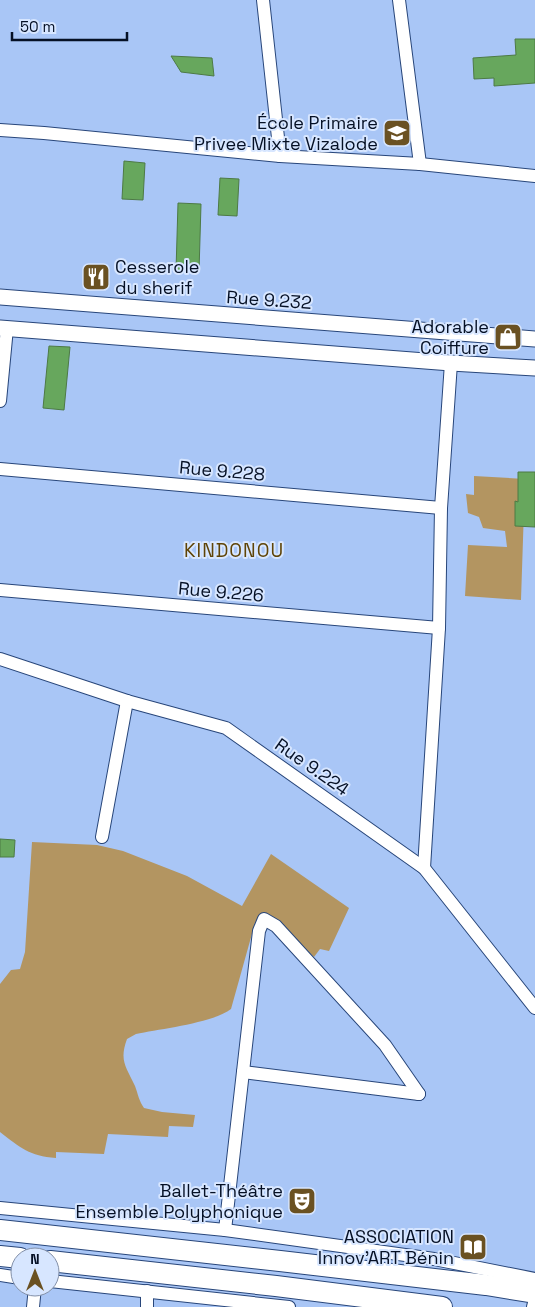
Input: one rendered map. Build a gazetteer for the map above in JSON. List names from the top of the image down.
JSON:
{
  "streets": {
    "street": [
      "Rue 9.232",
      "Rue 9.228",
      "Rue 9.226",
      "Rue 9.224"
    ]
  },
  "districts": ["KINDONOU"],
  "places": {
    "school or university": ["École Primaire Privee Mixte Vizalode"],
    "restaurant": ["Cesserole du sherif"],
    "shop": ["Adorable Coiffure"],
    "theatre": ["Ballet-Théâtre Ensemble Polyphonique"],
    "library": ["ASSOCIATION Innov'ART Bénin"]
  },
  "scale_bar": "50 m",
  "north": "top"
}
